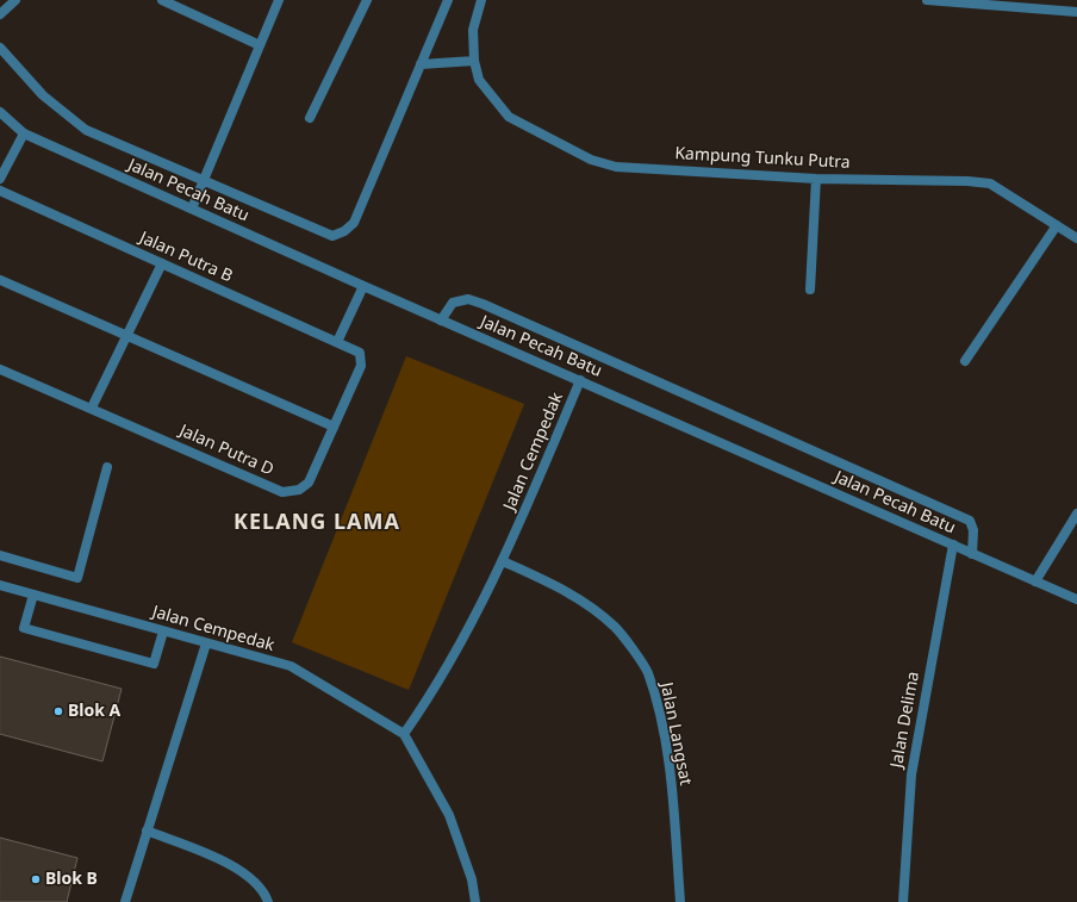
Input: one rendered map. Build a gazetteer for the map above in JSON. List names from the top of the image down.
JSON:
{
  "streets": {
    "street": [
      "Kampung Tunku Putra",
      "Jalan Pecah Batu",
      "Jalan Putra B",
      "Jalan Putra D",
      "Jalan Cempedak",
      "Jalan Delima",
      "Jalan Langsat"
    ]
  },
  "crossings": [
    ["Jalan Pecah Batu", "Jalan Cempedak"],
    ["Jalan Pecah Batu", "Jalan Delima"],
    ["Jalan Putra B", "Jalan Putra D"],
    ["Jalan Cempedak", "Jalan Langsat"]
  ],
  "districts": ["KELANG LAMA"],
  "places": ["Blok A", "Blok B"]
}
